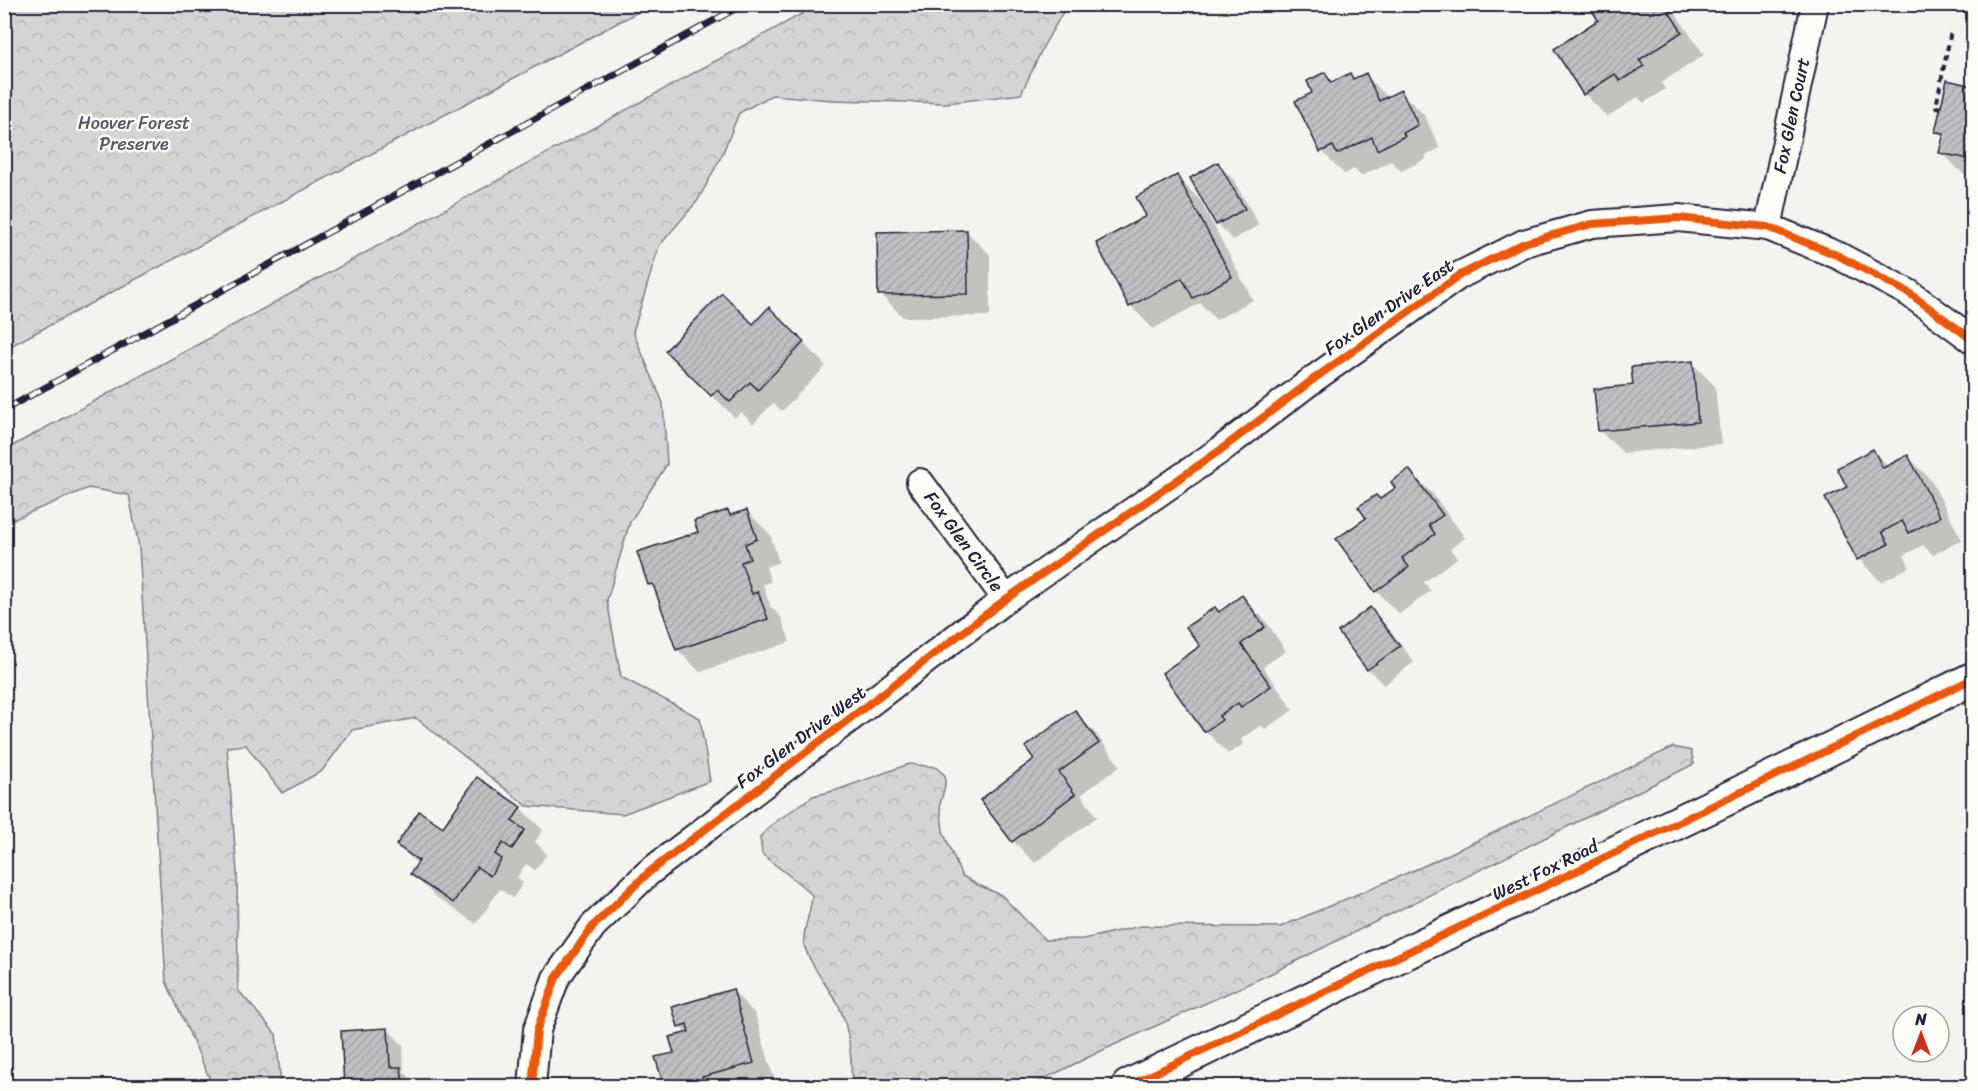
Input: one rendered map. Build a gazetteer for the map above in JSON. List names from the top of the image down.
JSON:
{
  "streets": {
    "street": [
      "Fox Glen Court",
      "Fox Glen Drive East",
      "Fox Glen Circle",
      "Fox Glen Drive West",
      "West Fox Road"
    ]
  },
  "crossings": [
    ["Fox Glen Court", "Fox Glen Drive East"],
    ["Fox Glen Drive East", "Fox Glen Drive West"],
    ["Fox Glen Circle", "Fox Glen Drive West"]
  ],
  "parks": ["Hoover Forest Preserve"],
  "north": "top"
}
